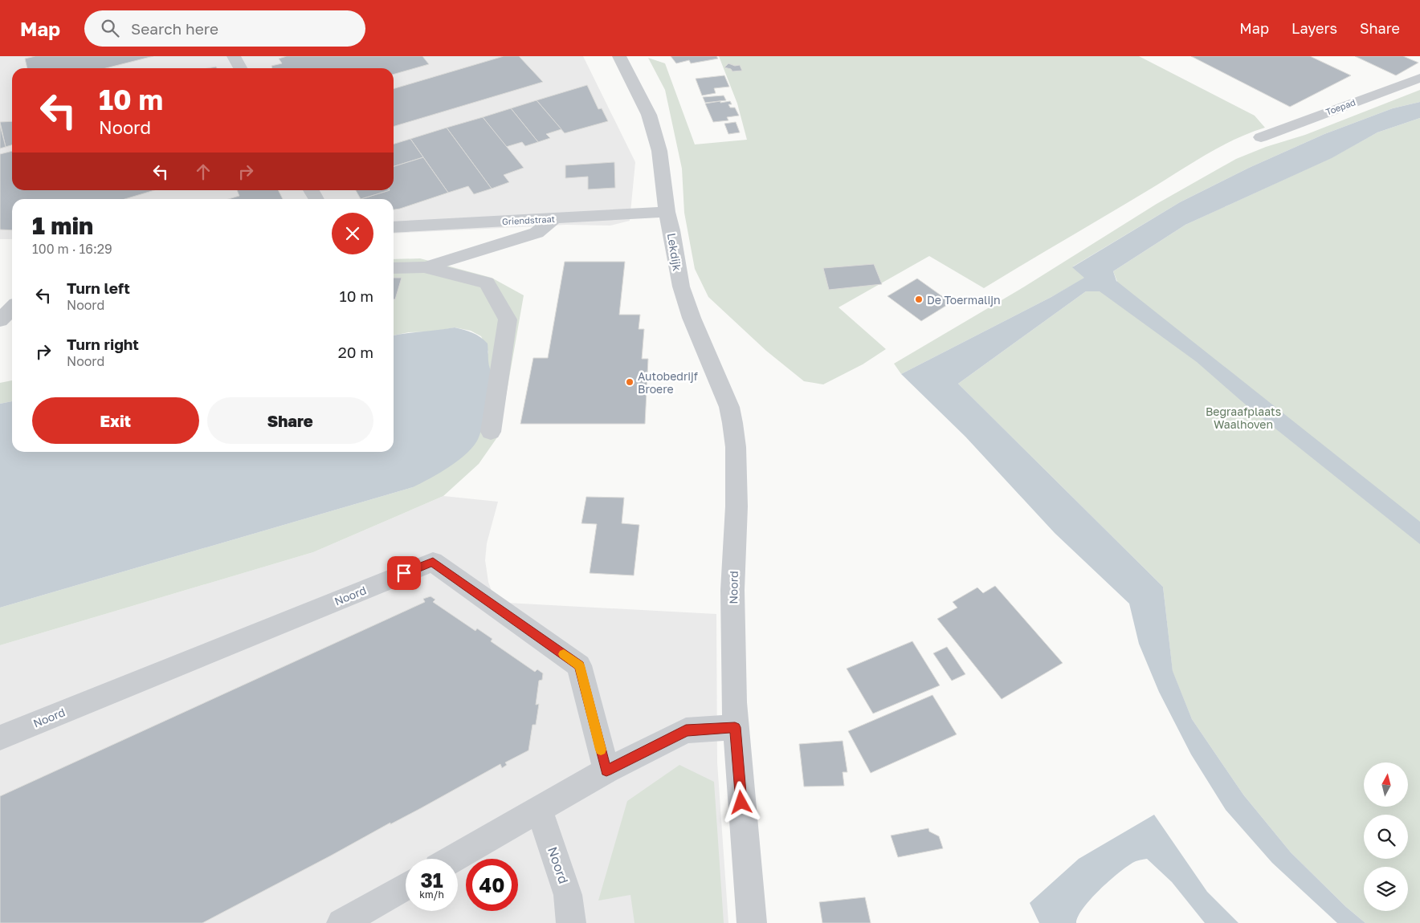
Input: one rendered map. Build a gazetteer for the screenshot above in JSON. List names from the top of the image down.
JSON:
{
  "streets": {
    "street": [
      "Toepad",
      "Griendstraat",
      "Lekdijk",
      "Noord"
    ]
  },
  "crossings": [
    ["Griendstraat", "Lekdijk"],
    ["Lekdijk", "Noord"]
  ],
  "parks": ["Begraafplaats Waalhoven"],
  "places": ["De Toermalijn", "Autobedrijf Broere"],
  "north": "top",
  "page": {
    "header": "Map",
    "search": "Search here",
    "nav": ["Map", "Layers", "Share"],
    "turn": ["10 m", "Noord"],
    "heading": ["1 min", "100 m · 16:29"],
    "list": [
      {
        "name": "Turn left",
        "note": "Noord",
        "value": "10 m"
      },
      {
        "name": "Turn right",
        "note": "Noord",
        "value": "20 m"
      }
    ],
    "buttons": ["Exit", "Share"],
    "speed": "31 km/h",
    "limit": "40"
  }
}
